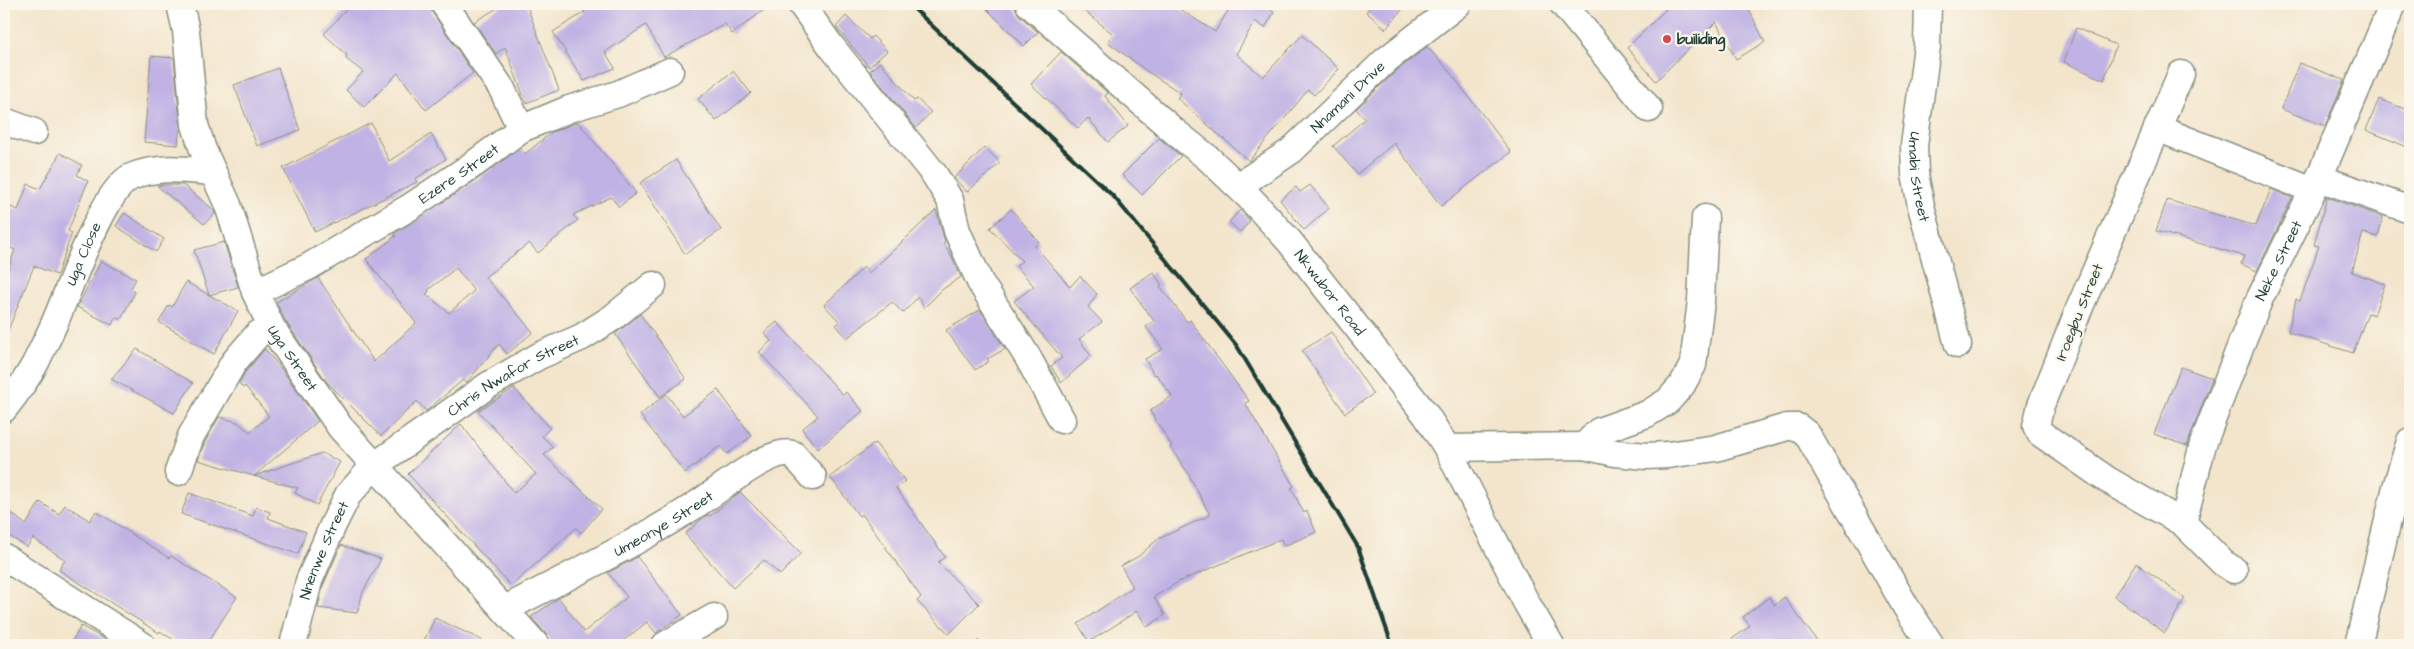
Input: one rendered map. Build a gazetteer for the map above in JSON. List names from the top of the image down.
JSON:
{
  "streets": {
    "street": [
      "Nnamani Drive",
      "Ezere Street",
      "Umabi Street",
      "Uga Close",
      "Neke Street",
      "Nkwubor Road",
      "Iroegbu Street",
      "Uga Street",
      "Chris Nwafor Street",
      "Umeonye Street",
      "Nnenwe Street"
    ]
  },
  "crossings": [
    ["Nnamani Drive", "Nkwubor Road"],
    ["Ezere Street", "Uga Street"],
    ["Uga Close", "Uga Street"],
    ["Neke Street", "Iroegbu Street"],
    ["Uga Street", "Chris Nwafor Street"],
    ["Uga Street", "Umeonye Street"],
    ["Uga Street", "Nnenwe Street"],
    ["Chris Nwafor Street", "Nnenwe Street"]
  ],
  "places": ["builiding"]
}
